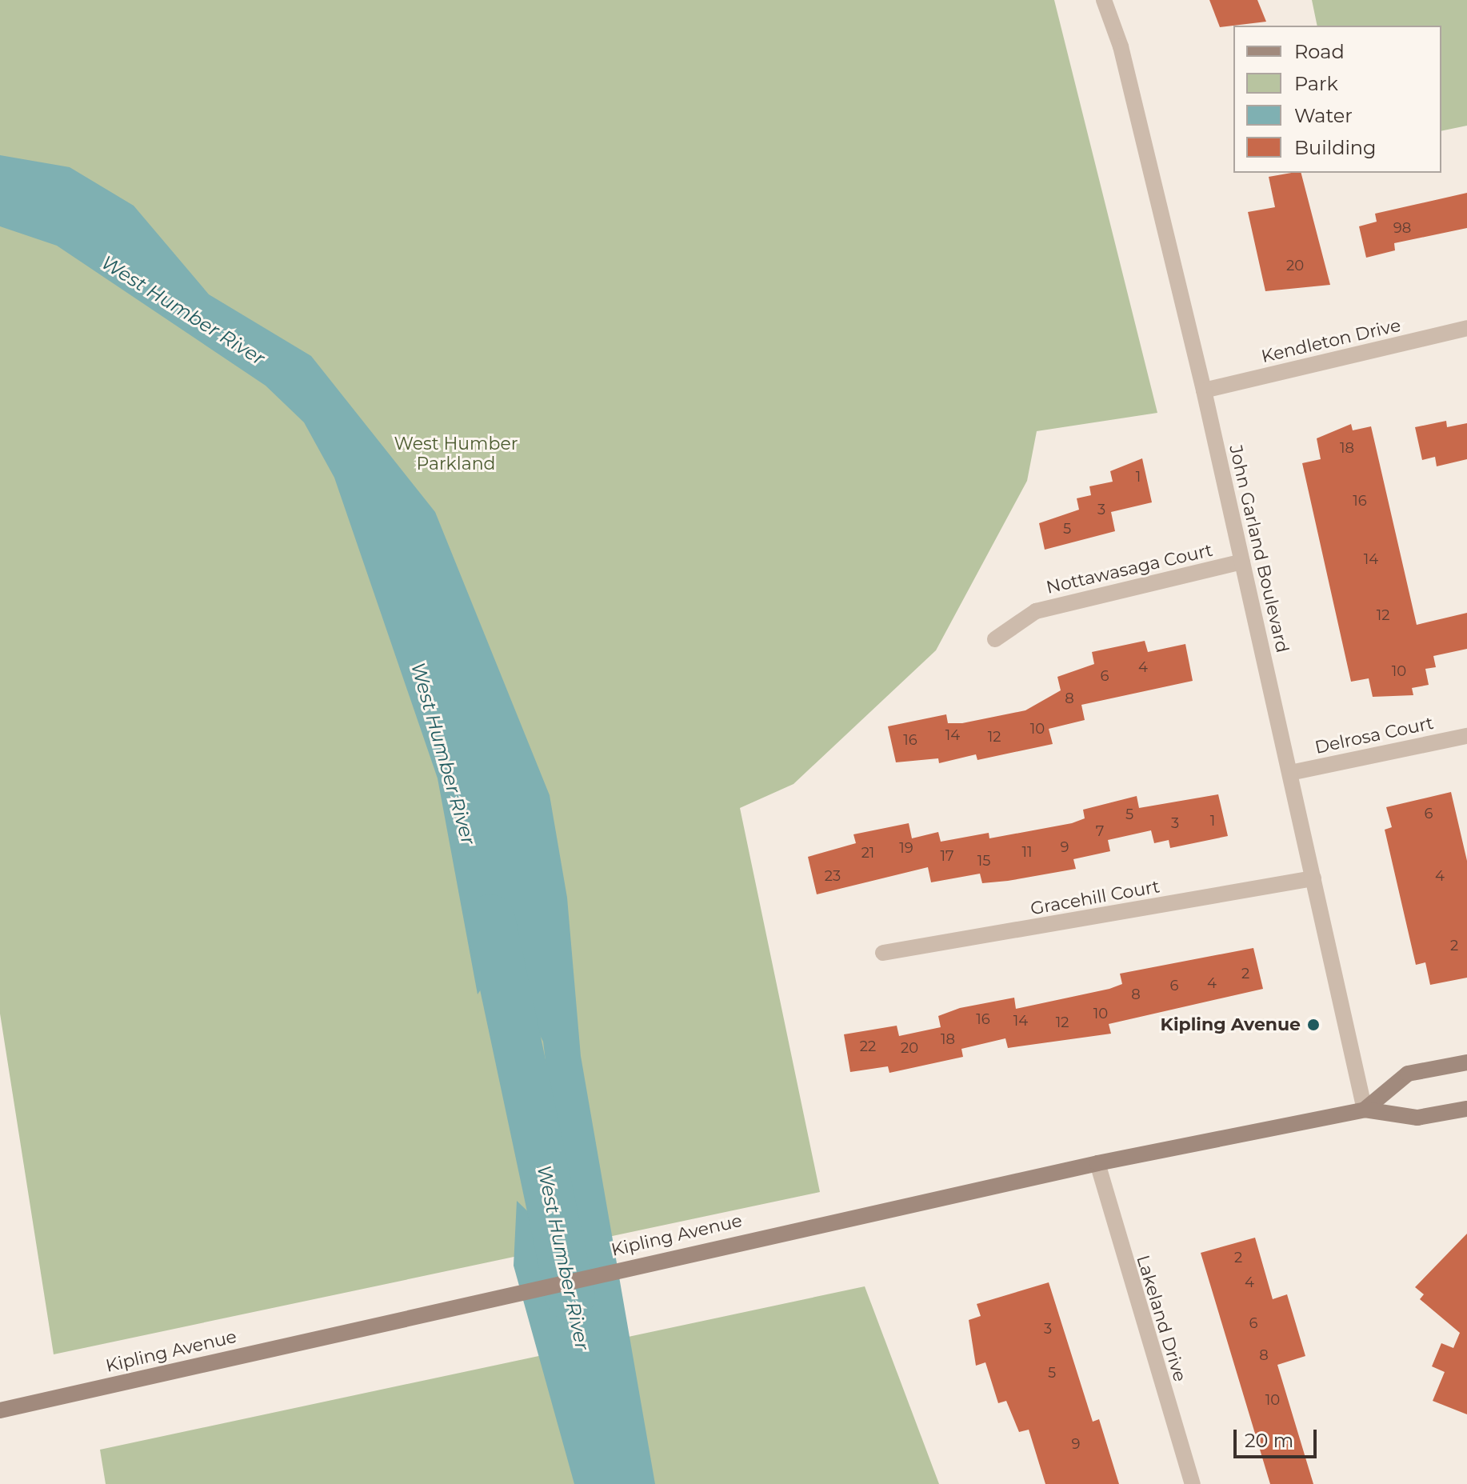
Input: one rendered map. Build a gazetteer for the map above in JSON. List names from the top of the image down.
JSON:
{
  "streets": {
    "main road": ["Kipling Avenue"],
    "street": [
      "Kendleton Drive",
      "John Garland Boulevard",
      "Nottawasaga Court",
      "Delrosa Court",
      "Gracehill Court",
      "Lakeland Drive"
    ]
  },
  "crossings": [
    ["Kendleton Drive", "John Garland Boulevard"],
    ["John Garland Boulevard", "Nottawasaga Court"],
    ["John Garland Boulevard", "Delrosa Court"],
    ["John Garland Boulevard", "Gracehill Court"],
    ["John Garland Boulevard", "Kipling Avenue"],
    ["Kipling Avenue", "Lakeland Drive"]
  ],
  "water": ["West Humber River"],
  "parks": ["West Humber Parkland"],
  "places": ["Kipling Avenue"],
  "house_numbers": [
    "98",
    "20",
    "18",
    "1",
    "16",
    "3",
    "5",
    "14",
    "12",
    "4",
    "10",
    "6",
    "8",
    "10",
    "14",
    "12",
    "16",
    "6",
    "5",
    "1",
    "3",
    "7",
    "9",
    "19",
    "11",
    "21",
    "17",
    "15",
    "23",
    "4",
    "2",
    "2",
    "4",
    "6",
    "8",
    "10",
    "16",
    "14",
    "12",
    "18",
    "22",
    "20",
    "2",
    "4",
    "6",
    "3",
    "8",
    "5",
    "10",
    "9"
  ],
  "legend": [
    "Road",
    "Park",
    "Water",
    "Building"
  ],
  "scale_bar": "20 m"
}
